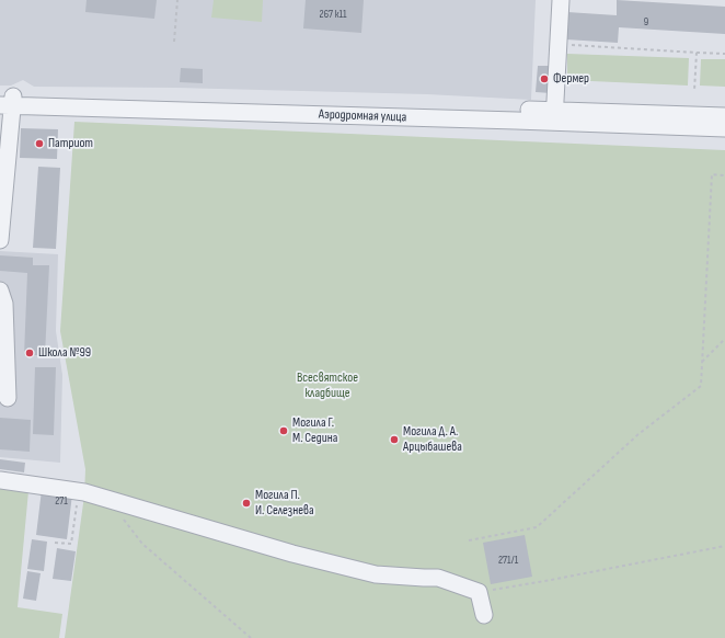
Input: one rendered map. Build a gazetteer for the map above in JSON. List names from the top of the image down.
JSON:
{
  "streets": {
    "street": ["Аэродромная улица"]
  },
  "parks": ["Всесвятское кладбище"],
  "places": [
    "Фермер",
    "Патриот",
    "Школа №99",
    "Могила Г. М. Седина",
    "Могила Д. А. Арцыбашева",
    "Могила П. И. Селезнева"
  ],
  "house_numbers": [
    "267 к11",
    "9",
    "271",
    "271/1"
  ]
}
